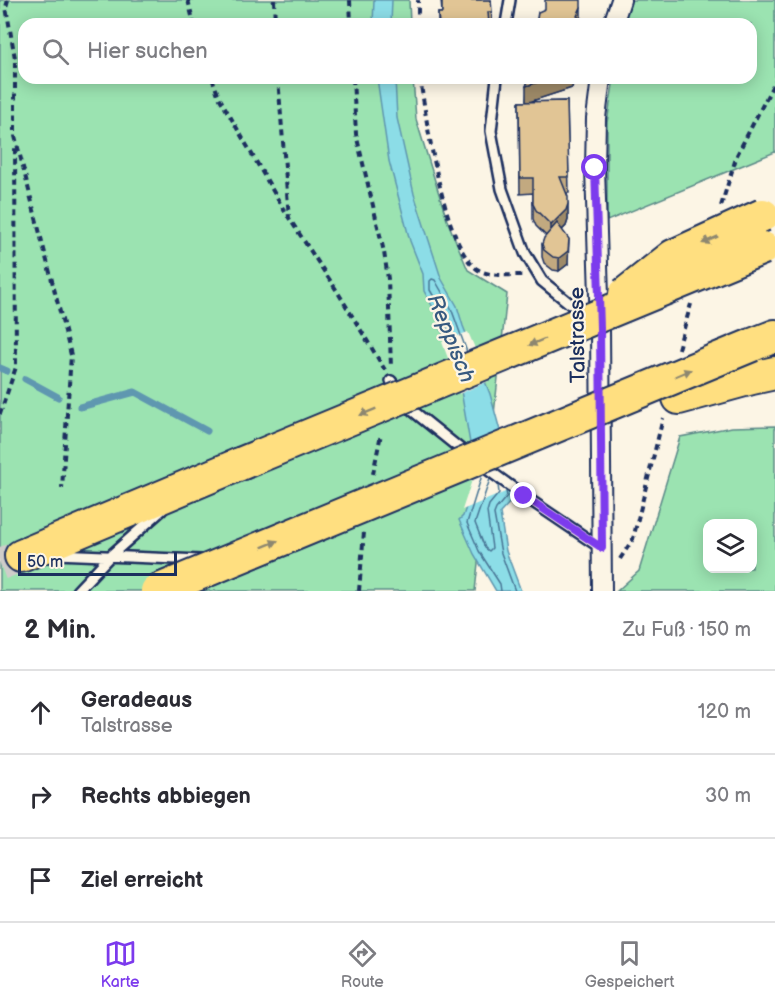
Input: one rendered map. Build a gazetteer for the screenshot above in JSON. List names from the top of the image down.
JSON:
{
  "streets": {
    "street": ["Talstrasse"]
  },
  "water": ["Reppisch"],
  "scale_bar": "50 m",
  "page": {
    "search": "Hier suchen",
    "scale": "50 m",
    "heading": ["2 Min.", "Zu Fuß · 150 m"],
    "list": [
      ["Geradeaus", "Talstrasse", "120 m"],
      ["Rechts abbiegen", "30 m"],
      "Ziel erreicht"
    ],
    "nav": ["Karte", "Route", "Gespeichert"]
  }
}
